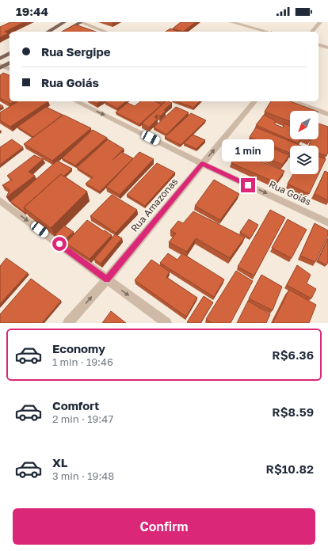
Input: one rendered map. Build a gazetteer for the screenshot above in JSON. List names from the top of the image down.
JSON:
{
  "streets": {
    "street": ["Rua Goiás", "Rua Amazonas"]
  },
  "crossings": [
    ["Rua Goiás", "Rua Amazonas"]
  ],
  "one_way": ["Rua Goiás", "Rua Amazonas"],
  "north": "bottom left",
  "page": {
    "status": "19:44",
    "banner": ["Rua Sergipe", "Rua Goiás"],
    "bubble": "1 min",
    "list": [
      {
        "name": "Economy",
        "note": "1 min · 19:46",
        "value": "R$6.36"
      },
      {
        "name": "Comfort",
        "note": "2 min · 19:47",
        "value": "R$8.59"
      },
      {
        "name": "XL",
        "note": "3 min · 19:48",
        "value": "R$10.82"
      }
    ],
    "buttons": "Confirm"
  }
}
